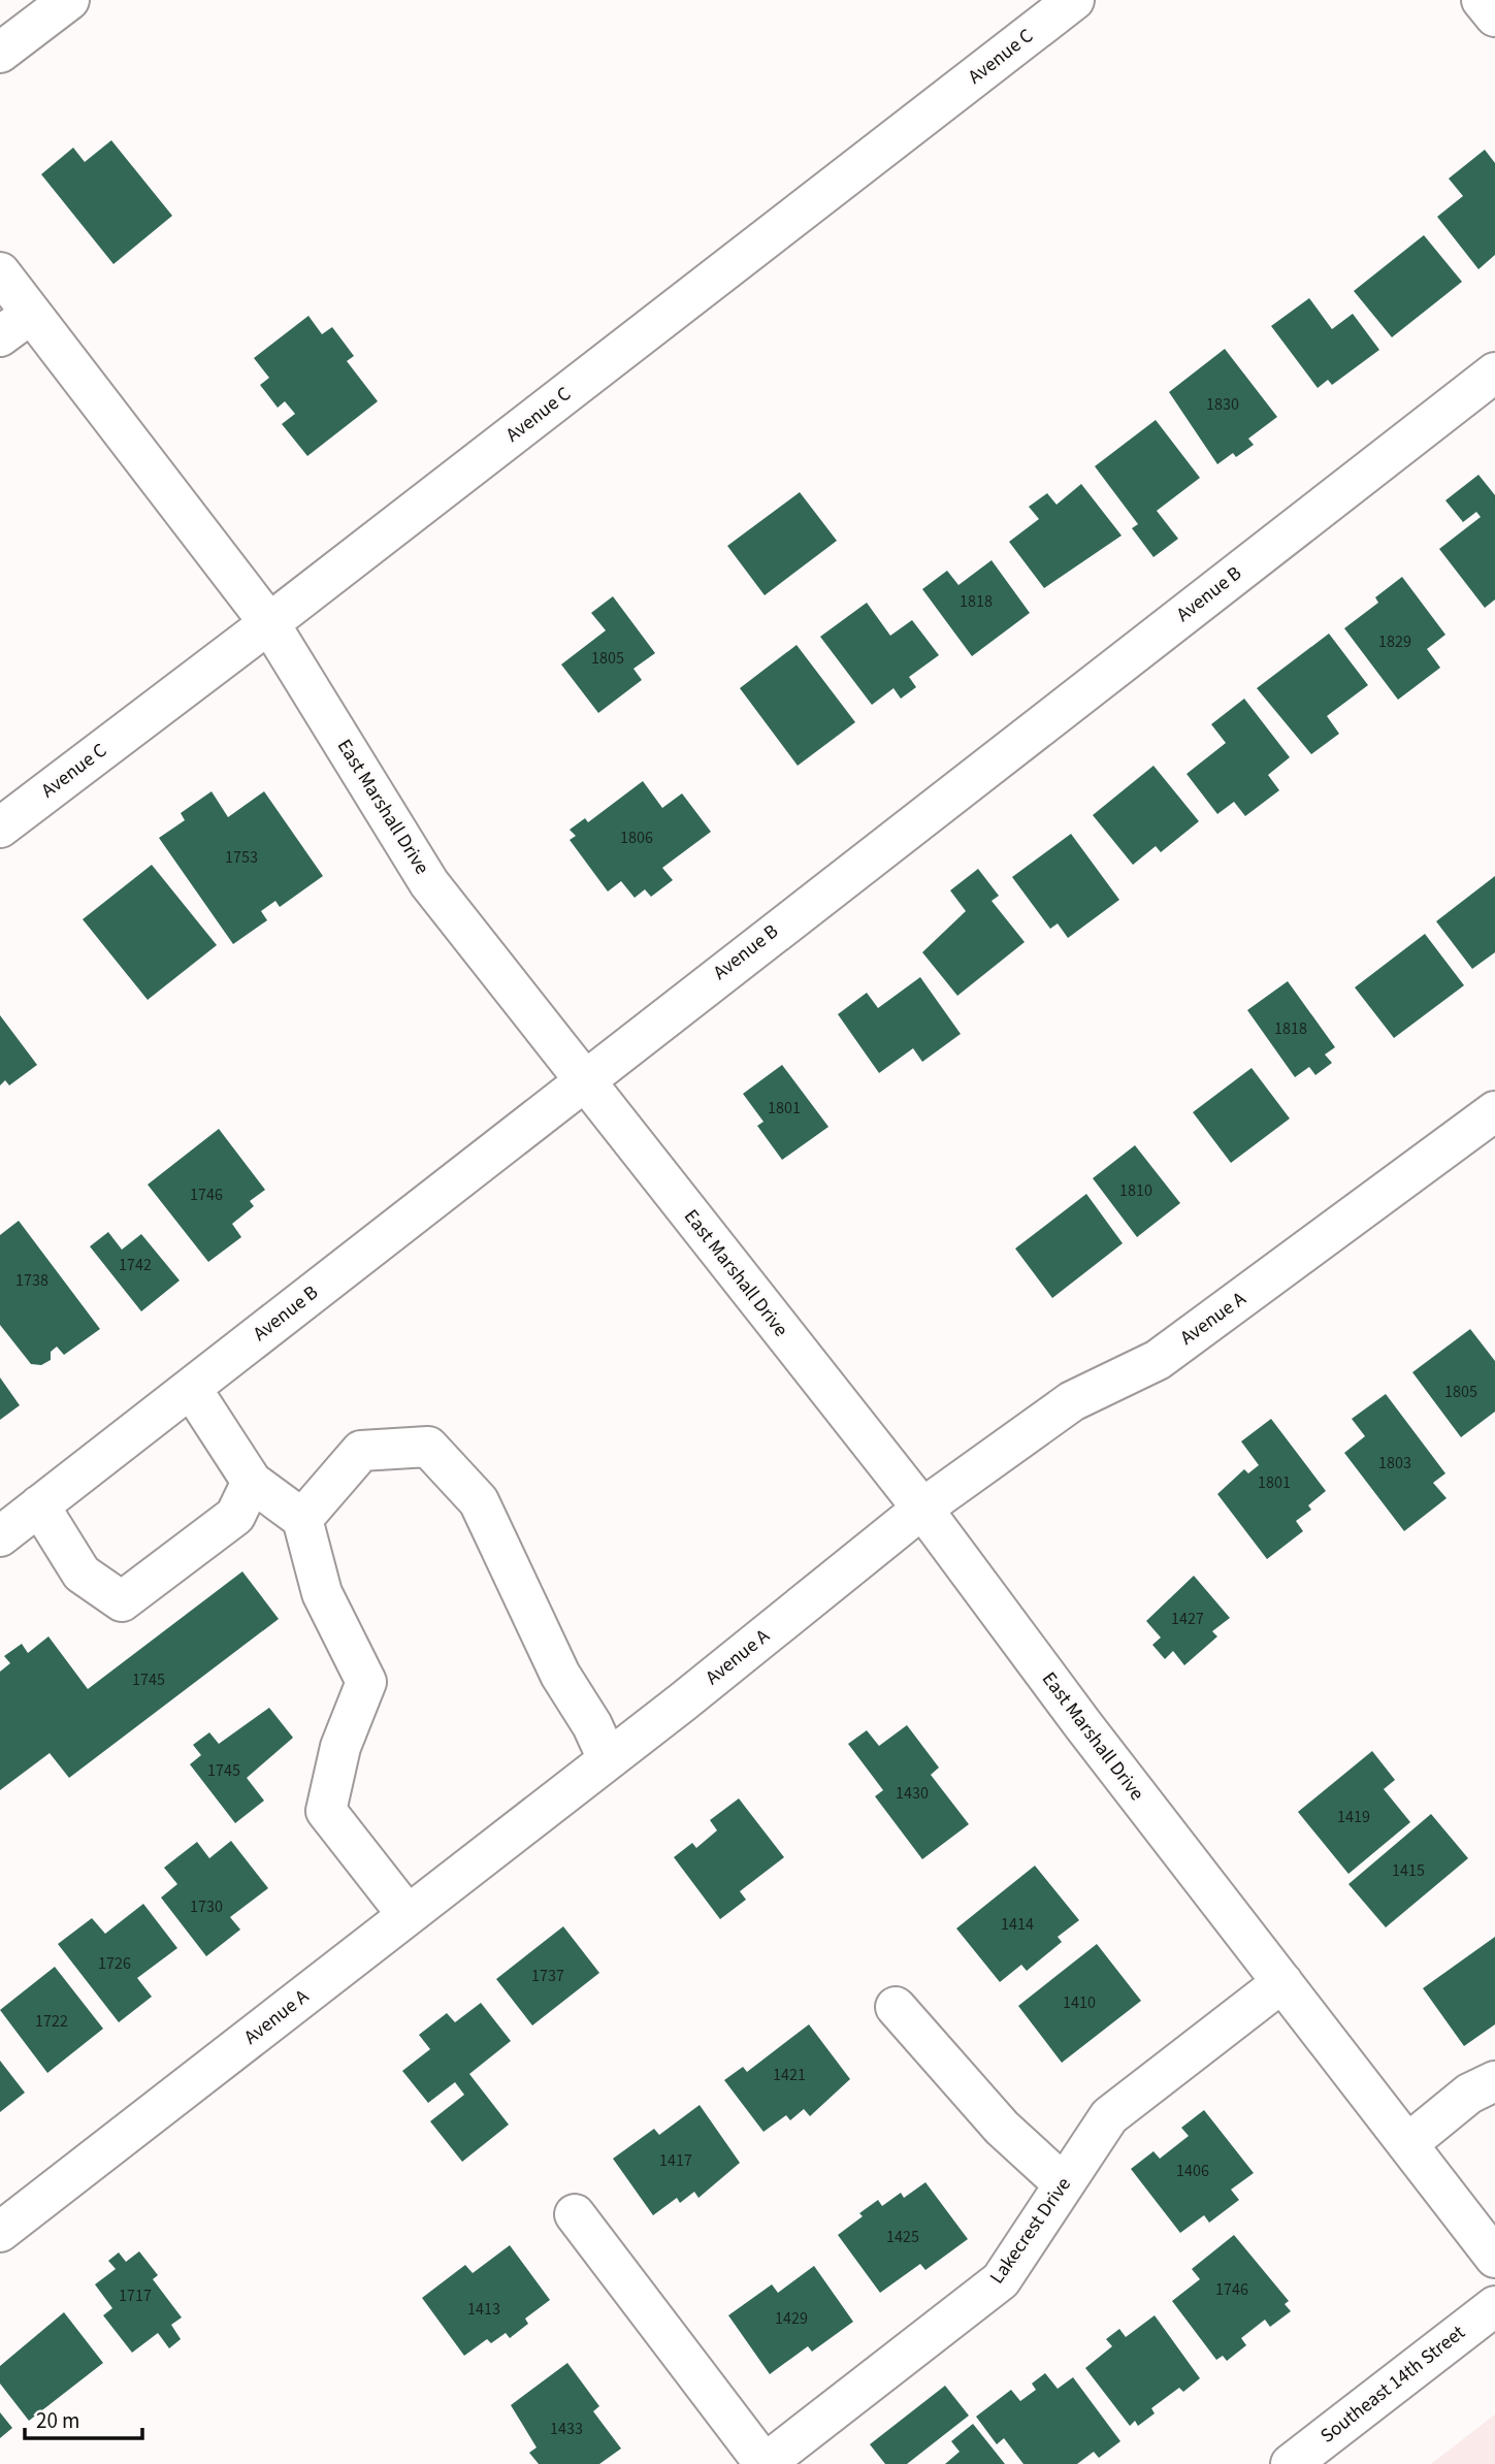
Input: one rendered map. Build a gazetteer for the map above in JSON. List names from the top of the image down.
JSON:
{
  "streets": {
    "street": [
      "Avenue C",
      "Avenue B",
      "East Marshall Drive",
      "Avenue A",
      "Lakecrest Drive",
      "Southeast 14th Street"
    ]
  },
  "crossings": [
    ["Avenue C", "East Marshall Drive"],
    ["Avenue B", "East Marshall Drive"],
    ["East Marshall Drive", "Avenue A"],
    ["East Marshall Drive", "Lakecrest Drive"]
  ],
  "house_numbers": [
    "1830",
    "1818",
    "1829",
    "1805",
    "1806",
    "1753",
    "1818",
    "1801",
    "1810",
    "1746",
    "1742",
    "1738",
    "1805",
    "1803",
    "1801",
    "1427",
    "1745",
    "1745",
    "1430",
    "1419",
    "1415",
    "1730",
    "1414",
    "1726",
    "1737",
    "1410",
    "1722",
    "1421",
    "1417",
    "1406",
    "1425",
    "1746",
    "1717",
    "1413",
    "1429",
    "1433"
  ],
  "scale_bar": "20 m"
}
